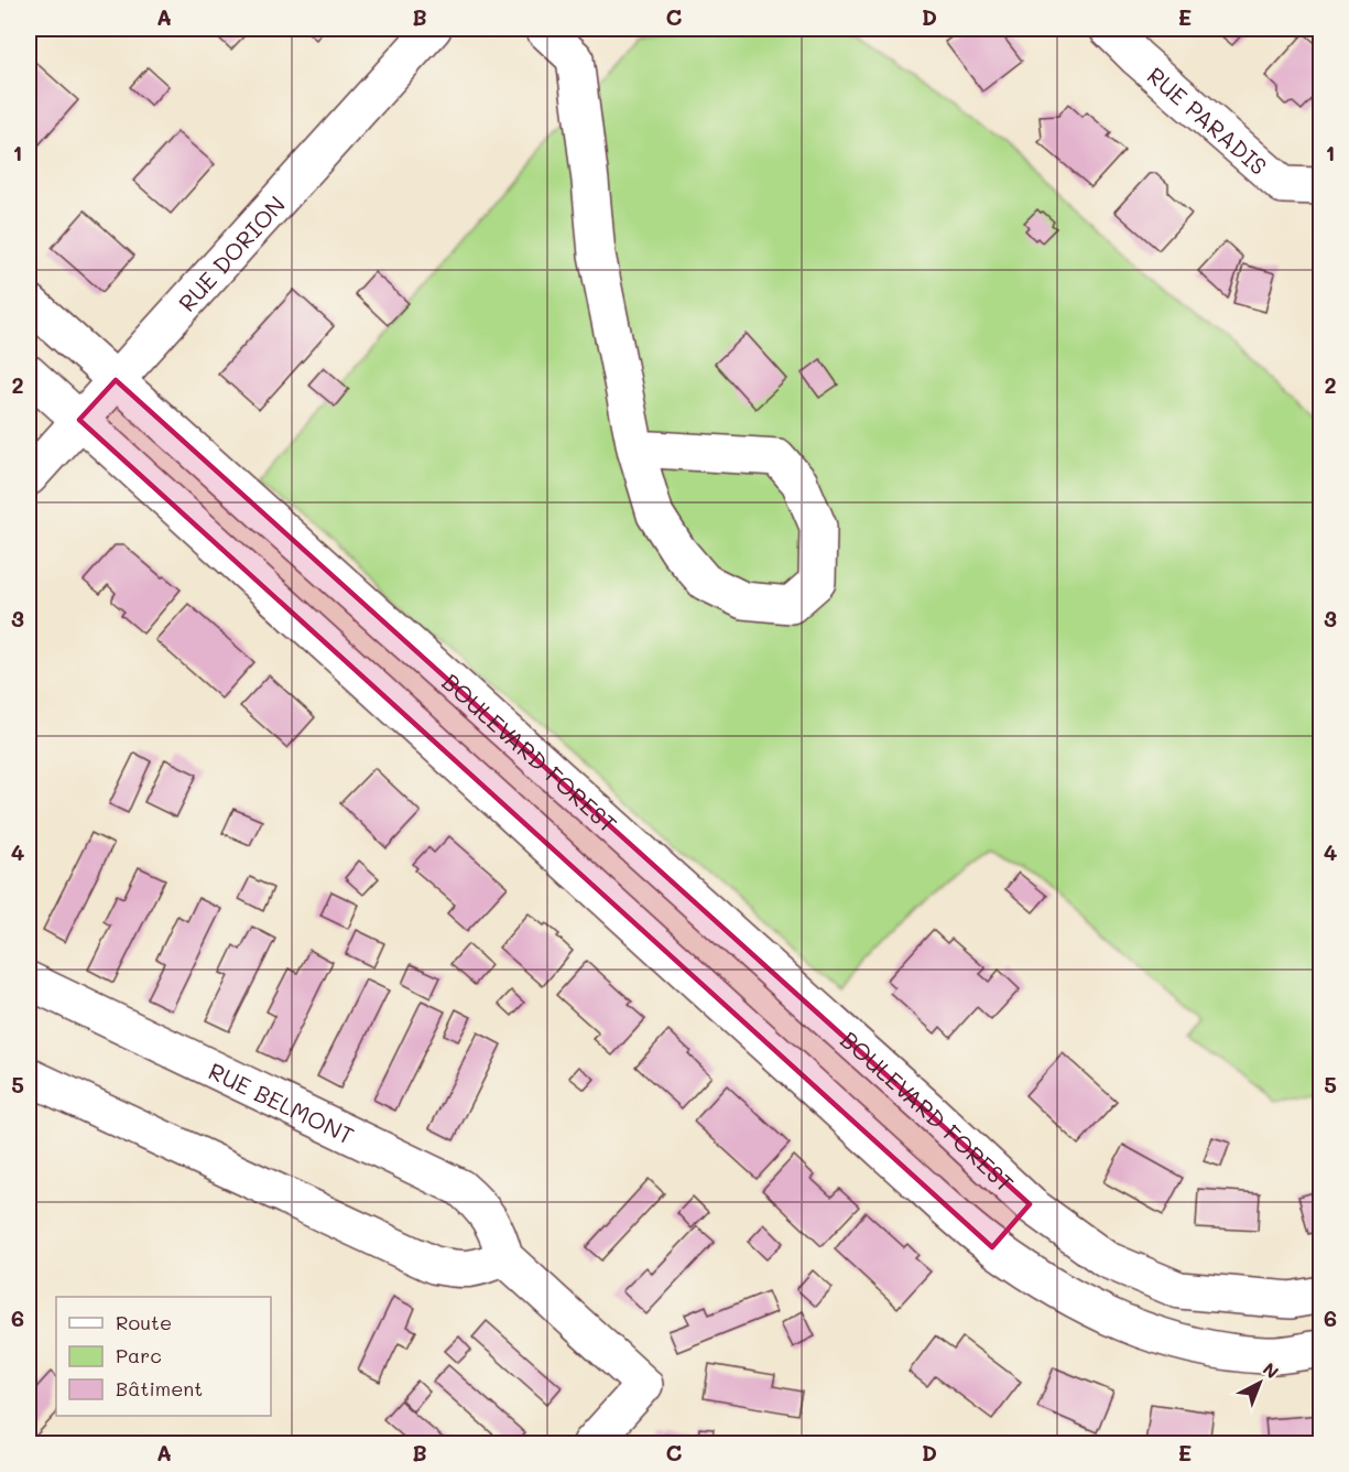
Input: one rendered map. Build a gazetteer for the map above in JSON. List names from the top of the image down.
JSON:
{
  "streets": {
    "street": [
      "RUE PARADIS",
      "RUE DORION",
      "BOULEVARD FOREST",
      "RUE BELMONT"
    ]
  },
  "crossings": [
    ["RUE DORION", "BOULEVARD FOREST"]
  ],
  "legend": ["Route", "Parc", "Bâtiment"],
  "north": "top right",
  "grid": {
    "columns": [
      "A",
      "B",
      "C",
      "D",
      "E"
    ],
    "rows": [
      "1",
      "2",
      "3",
      "4",
      "5",
      "6"
    ]
  }
}
